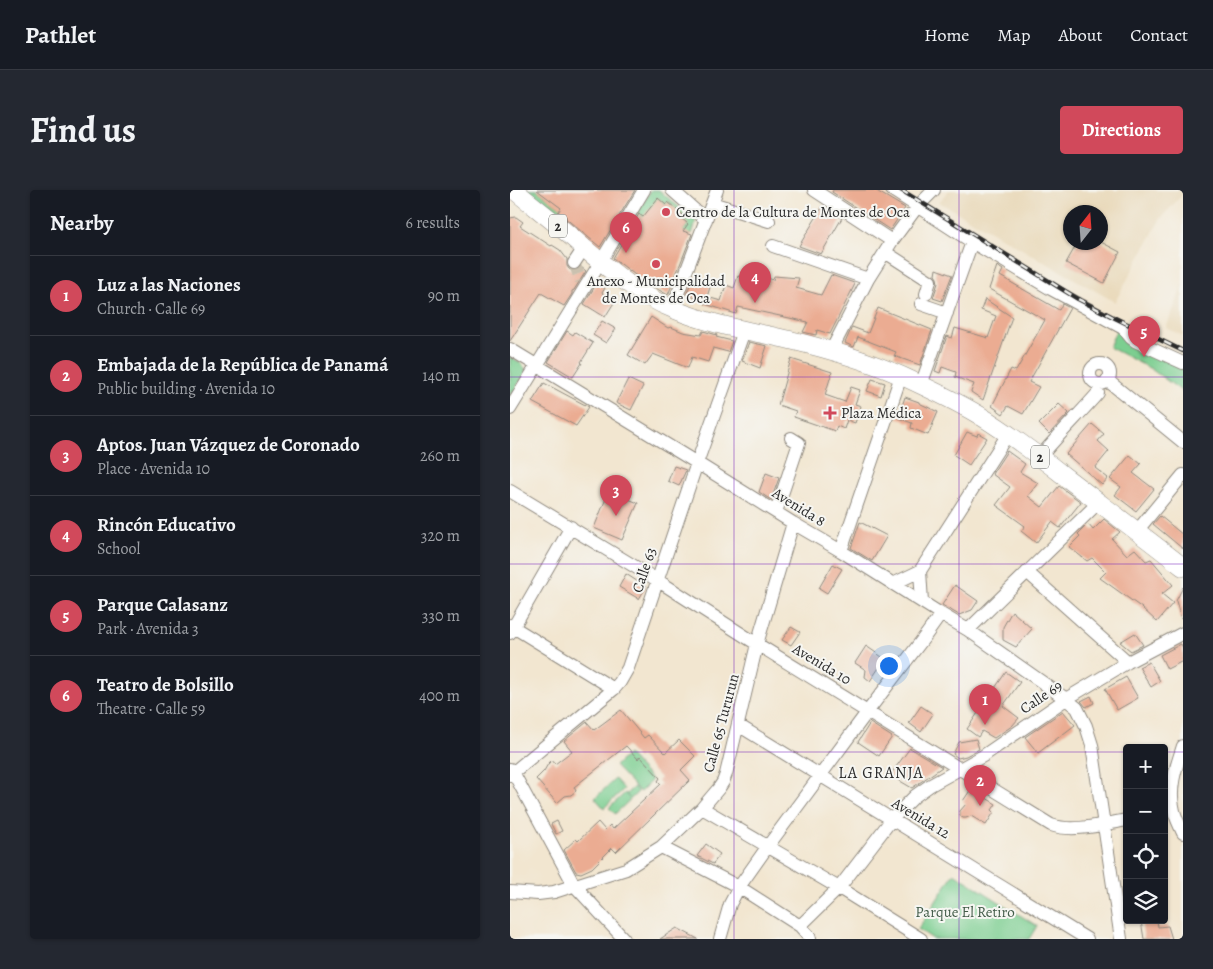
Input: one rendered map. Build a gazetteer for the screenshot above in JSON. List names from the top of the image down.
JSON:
{
  "streets": {
    "highway": ["2"],
    "street": [
      "Avenida 8",
      "Calle 63",
      "Avenida 10",
      "Calle 69",
      "Calle 65 Tururun",
      "Avenida 12"
    ]
  },
  "crossings": [
    ["2", "Calle 63"],
    ["Avenida 8", "Calle 63"],
    ["Avenida 8", "Avenida 10"],
    ["Avenida 8", "Calle 69"],
    ["Avenida 8", "Calle 65 Tururun"],
    ["Calle 63", "Avenida 10"],
    ["Avenida 10", "Calle 69"],
    ["Avenida 10", "Calle 65 Tururun"],
    ["Calle 69", "Avenida 12"],
    ["Calle 65 Tururun", "Avenida 12"]
  ],
  "districts": ["LA GRANJA"],
  "parks": ["Parque El Retiro"],
  "places": {
    "other": ["Centro de la Cultura de Montes de Oca", "Anexo - Municipalidad de Montes de Oca"],
    "health": ["Plaza Médica"]
  },
  "north": "top",
  "page": {
    "header": "Pathlet",
    "nav": [
      "Home",
      "Map",
      "About",
      "Contact"
    ],
    "title": "Find us",
    "buttons": "Directions",
    "heading": ["Nearby", "6 results"],
    "pins": [
      "6",
      "4",
      "5",
      "3",
      "1",
      "2"
    ],
    "list": [
      {
        "mark": "1",
        "name": "Luz a las Naciones",
        "note": "Church · Calle 69",
        "value": "90 m"
      },
      {
        "mark": "2",
        "name": "Embajada de la República de Panamá",
        "note": "Public building · Avenida 10",
        "value": "140 m"
      },
      {
        "mark": "3",
        "name": "Aptos. Juan Vázquez de Coronado",
        "note": "Place · Avenida 10",
        "value": "260 m"
      },
      {
        "mark": "4",
        "name": "Rincón Educativo",
        "note": "School",
        "value": "320 m"
      },
      {
        "mark": "5",
        "name": "Parque Calasanz",
        "note": "Park · Avenida 3",
        "value": "330 m"
      },
      {
        "mark": "6",
        "name": "Teatro de Bolsillo",
        "note": "Theatre · Calle 59",
        "value": "400 m"
      }
    ],
    "map_buttons": ["+", "−"]
  }
}
